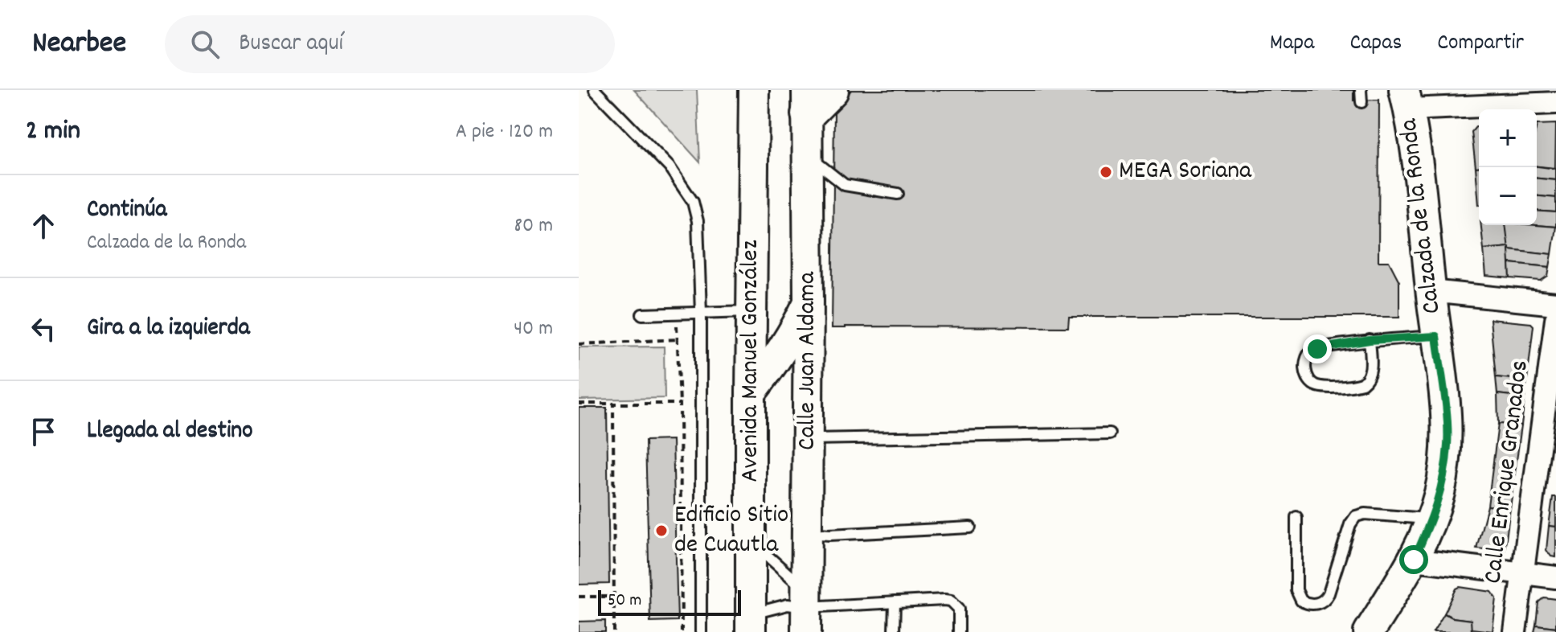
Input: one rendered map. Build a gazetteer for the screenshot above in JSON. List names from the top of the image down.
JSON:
{
  "streets": {
    "street": [
      "Calzada de la Ronda",
      "Avenida Manuel González",
      "Calle Juan Aldama",
      "Calle Enrique Granados"
    ]
  },
  "places": ["MEGA Soriana", "Edificio Sitio de Cuautla"],
  "scale_bar": "50 m",
  "page": {
    "header": "Nearbee",
    "search": "Buscar aquí",
    "nav": ["Mapa", "Capas", "Compartir"],
    "heading": ["2 min", "A pie · 120 m"],
    "map_buttons": ["+", "−"],
    "list": [
      ["Continúa", "Calzada de la Ronda", "80 m"],
      ["Gira a la izquierda", "40 m"],
      "Llegada al destino"
    ],
    "scale": "50 m"
  }
}
